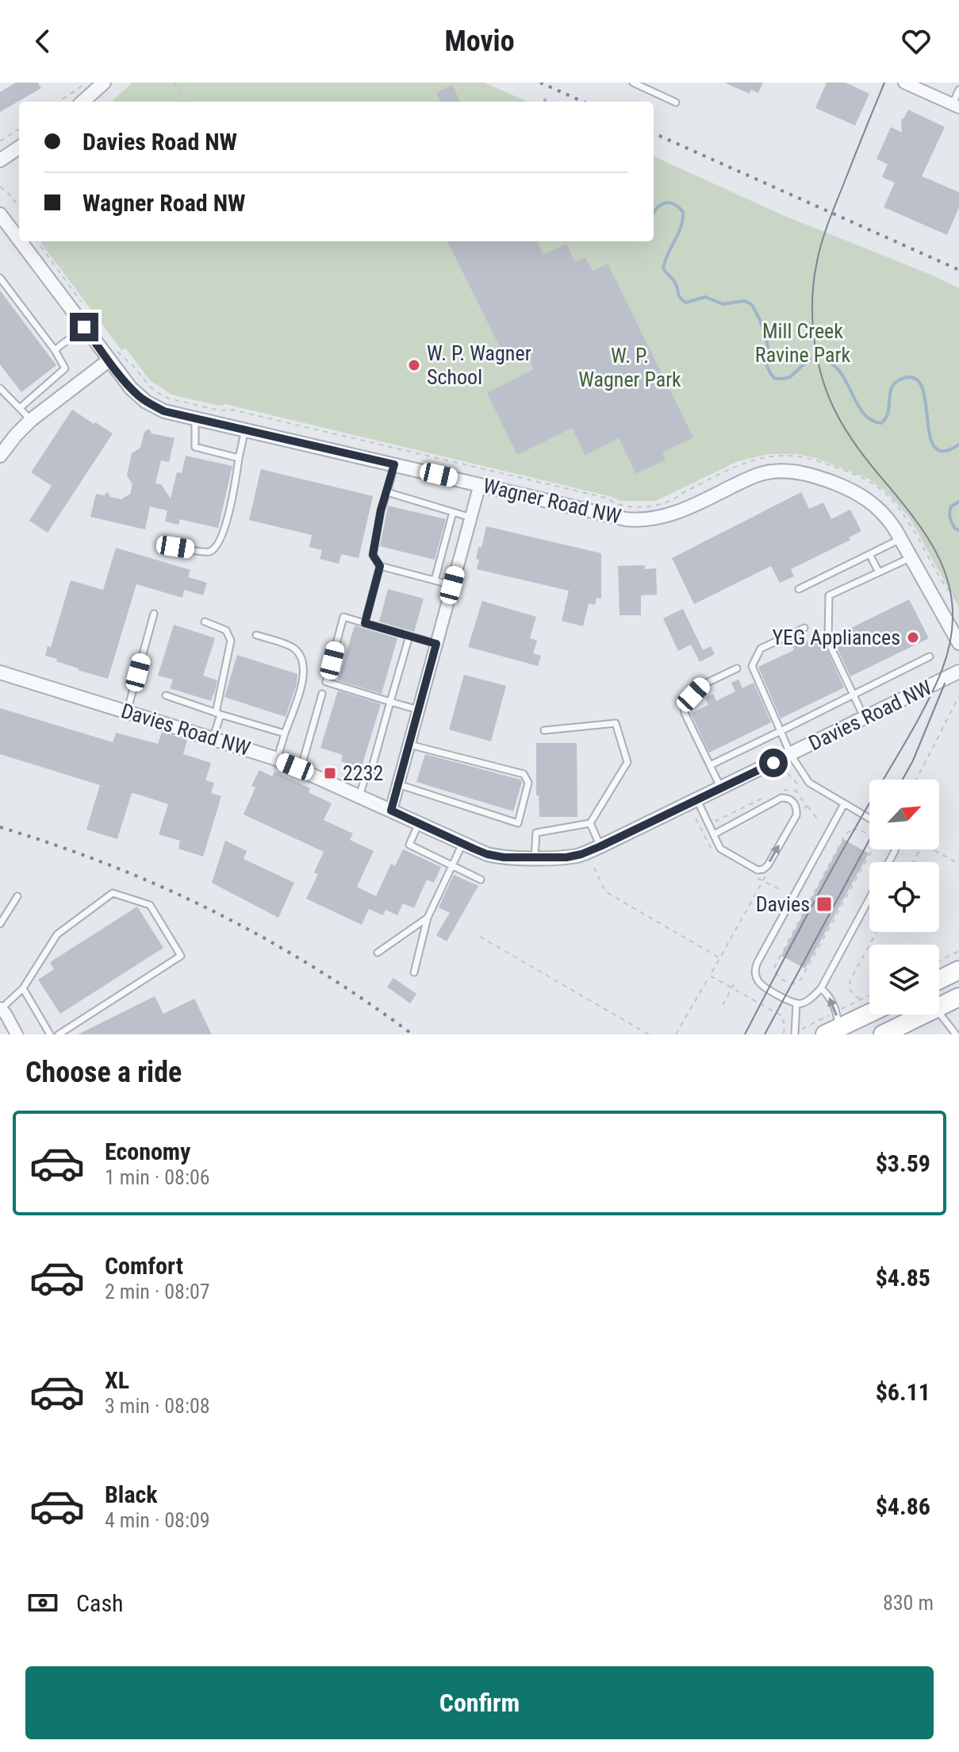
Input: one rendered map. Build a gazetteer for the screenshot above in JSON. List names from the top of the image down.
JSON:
{
  "streets": {
    "street": ["Wagner Road NW", "Davies Road NW"]
  },
  "parks": ["Mill Creek Ravine Park", "W. P. Wagner Park"],
  "places": {
    "other": ["W. P. Wagner School", "YEG Appliances"],
    "transit": ["2232", "Davies"]
  },
  "north": "top right",
  "page": {
    "header": "Movio",
    "banner": ["Davies Road NW", "Wagner Road NW"],
    "heading": "Choose a ride",
    "list": [
      {
        "name": "Economy",
        "note": "1 min · 08:06",
        "value": "$3.59"
      },
      {
        "name": "Comfort",
        "note": "2 min · 08:07",
        "value": "$4.85"
      },
      {
        "name": "XL",
        "note": "3 min · 08:08",
        "value": "$6.11"
      },
      {
        "name": "Black",
        "note": "4 min · 08:09",
        "value": "$4.86"
      }
    ],
    "pay": ["Cash", "830 m"],
    "buttons": "Confirm"
  }
}
